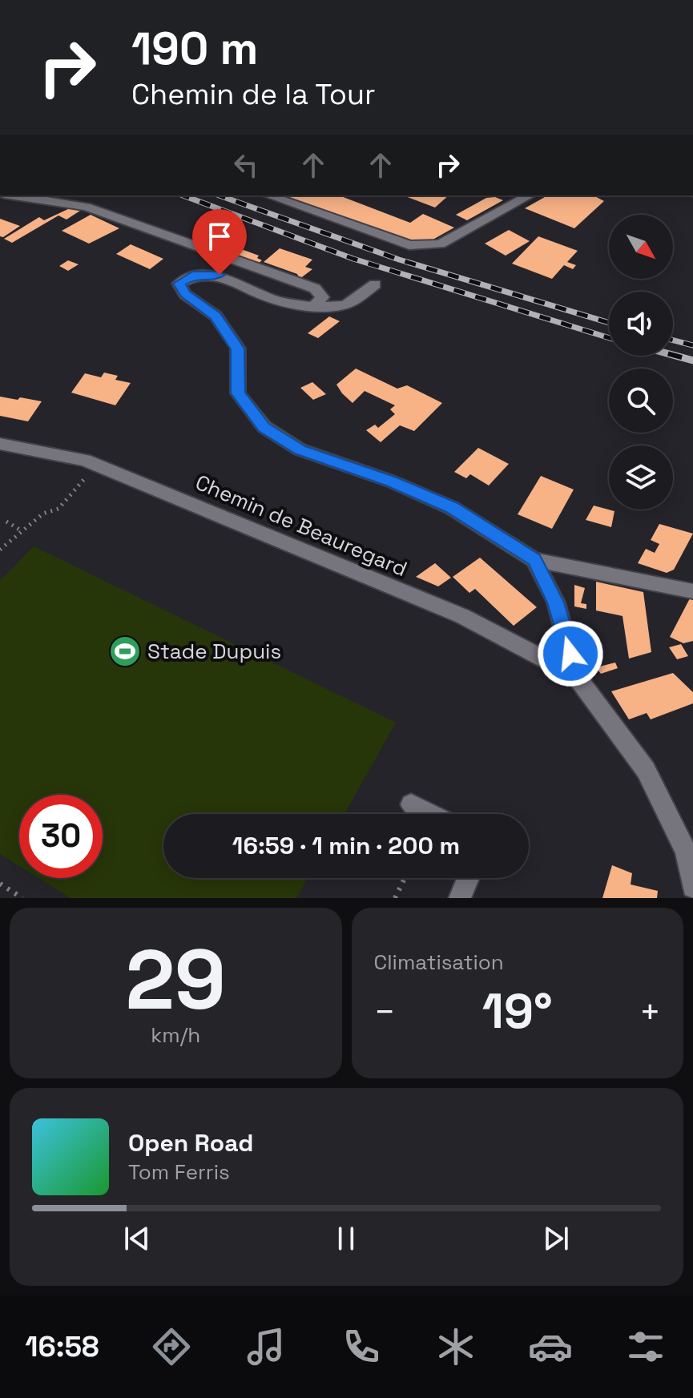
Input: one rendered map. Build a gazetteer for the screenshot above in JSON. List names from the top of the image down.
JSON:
{
  "streets": {
    "street": ["Chemin de Beauregard"]
  },
  "places": {
    "sports": ["Stade Dupuis"]
  },
  "north": "bottom right",
  "page": {
    "turn": ["190 m", "Chemin de la Tour"],
    "limit": "30",
    "trip": "16:59 · 1 min · 200 m",
    "tile": [
      ["29", "km/h"],
      "Climatisation"
    ],
    "heat": ["−", "19°", "+"],
    "song": ["Open Road", "Tom Ferris"],
    "tabs": "16:58"
  }
}
